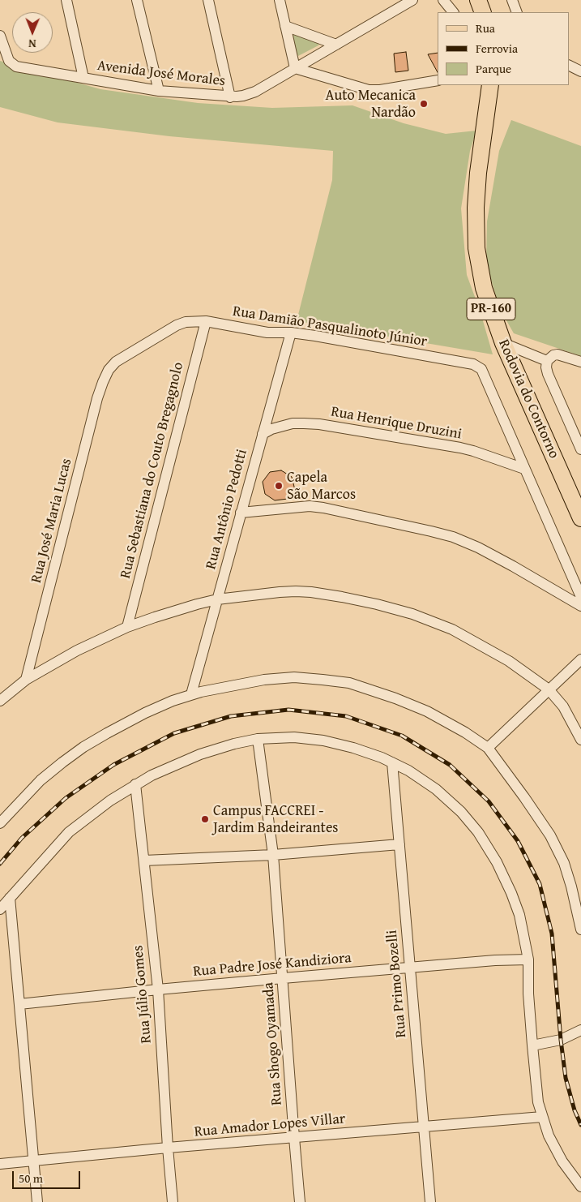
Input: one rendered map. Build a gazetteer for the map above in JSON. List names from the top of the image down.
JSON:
{
  "streets": {
    "main road": ["PR-160", "Rodovia do Contorno"],
    "street": [
      "Avenida José Morales",
      "Rua Damião Pasqualinoto Júnior",
      "Rua Henrique Druzini",
      "Rua Sebastiana do Couto Bregagnolo",
      "Rua Antônio Pedotti",
      "Rua José Maria Lucas",
      "Rua Padre José Kandiziora",
      "Rua Primo Bozelli",
      "Rua Júlio Gomes",
      "Rua Shogo Oyamada",
      "Rua Amador Lopes Villar"
    ]
  },
  "crossings": [
    ["Rua Damião Pasqualinoto Júnior", "Rua Henrique Druzini"],
    ["Rua Damião Pasqualinoto Júnior", "Rua Sebastiana do Couto Bregagnolo"],
    ["Rua Damião Pasqualinoto Júnior", "Rua Antônio Pedotti"],
    ["Rua Damião Pasqualinoto Júnior", "Rua José Maria Lucas"],
    ["Rua Henrique Druzini", "Rua Antônio Pedotti"],
    ["Rua Padre José Kandiziora", "Rua Primo Bozelli"],
    ["Rua Padre José Kandiziora", "Rua Júlio Gomes"],
    ["Rua Padre José Kandiziora", "Rua Shogo Oyamada"],
    ["Rua Primo Bozelli", "Rua Amador Lopes Villar"],
    ["Rua Júlio Gomes", "Rua Amador Lopes Villar"],
    ["Rua Shogo Oyamada", "Rua Amador Lopes Villar"]
  ],
  "places": ["Auto Mecanica Nardão", "Capela São Marcos", "Campus FACCREI - Jardim Bandeirantes"],
  "legend": ["Rua", "Ferrovia", "Parque"],
  "scale_bar": "50 m",
  "north": "bottom"
}
